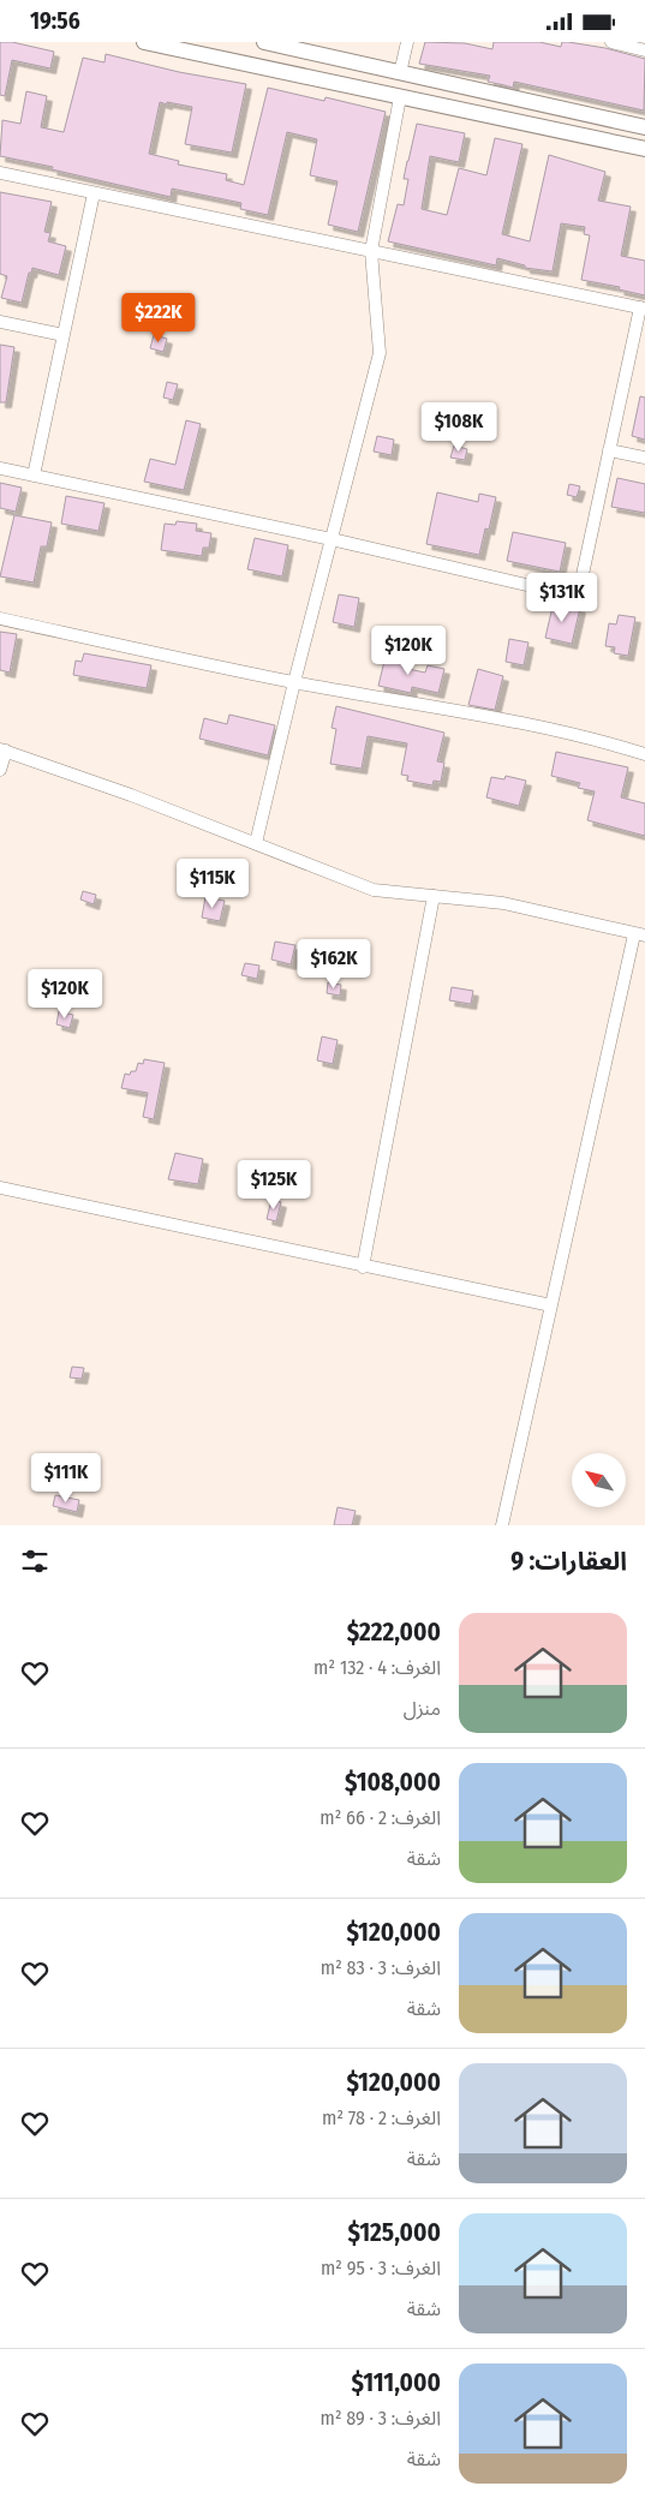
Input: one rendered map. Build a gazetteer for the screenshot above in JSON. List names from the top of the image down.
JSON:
{
  "north": "top left",
  "page": {
    "status": "19:56",
    "price": [
      "$222K",
      "$108K",
      "$131K",
      "$120K",
      "$115K",
      "$162K",
      "$120K",
      "$125K",
      "$111K"
    ],
    "heading": "العقارات: 9",
    "list": [
      {
        "name": "$222,000",
        "note": "الغرف: 4 · 132 m² · منزل"
      },
      {
        "name": "$108,000",
        "note": "الغرف: 2 · 66 m² · شقة"
      },
      {
        "name": "$120,000",
        "note": "الغرف: 3 · 83 m² · شقة"
      },
      {
        "name": "$120,000",
        "note": "الغرف: 2 · 78 m² · شقة"
      },
      {
        "name": "$125,000",
        "note": "الغرف: 3 · 95 m² · شقة"
      },
      {
        "name": "$111,000",
        "note": "الغرف: 3 · 89 m² · شقة"
      }
    ]
  }
}
